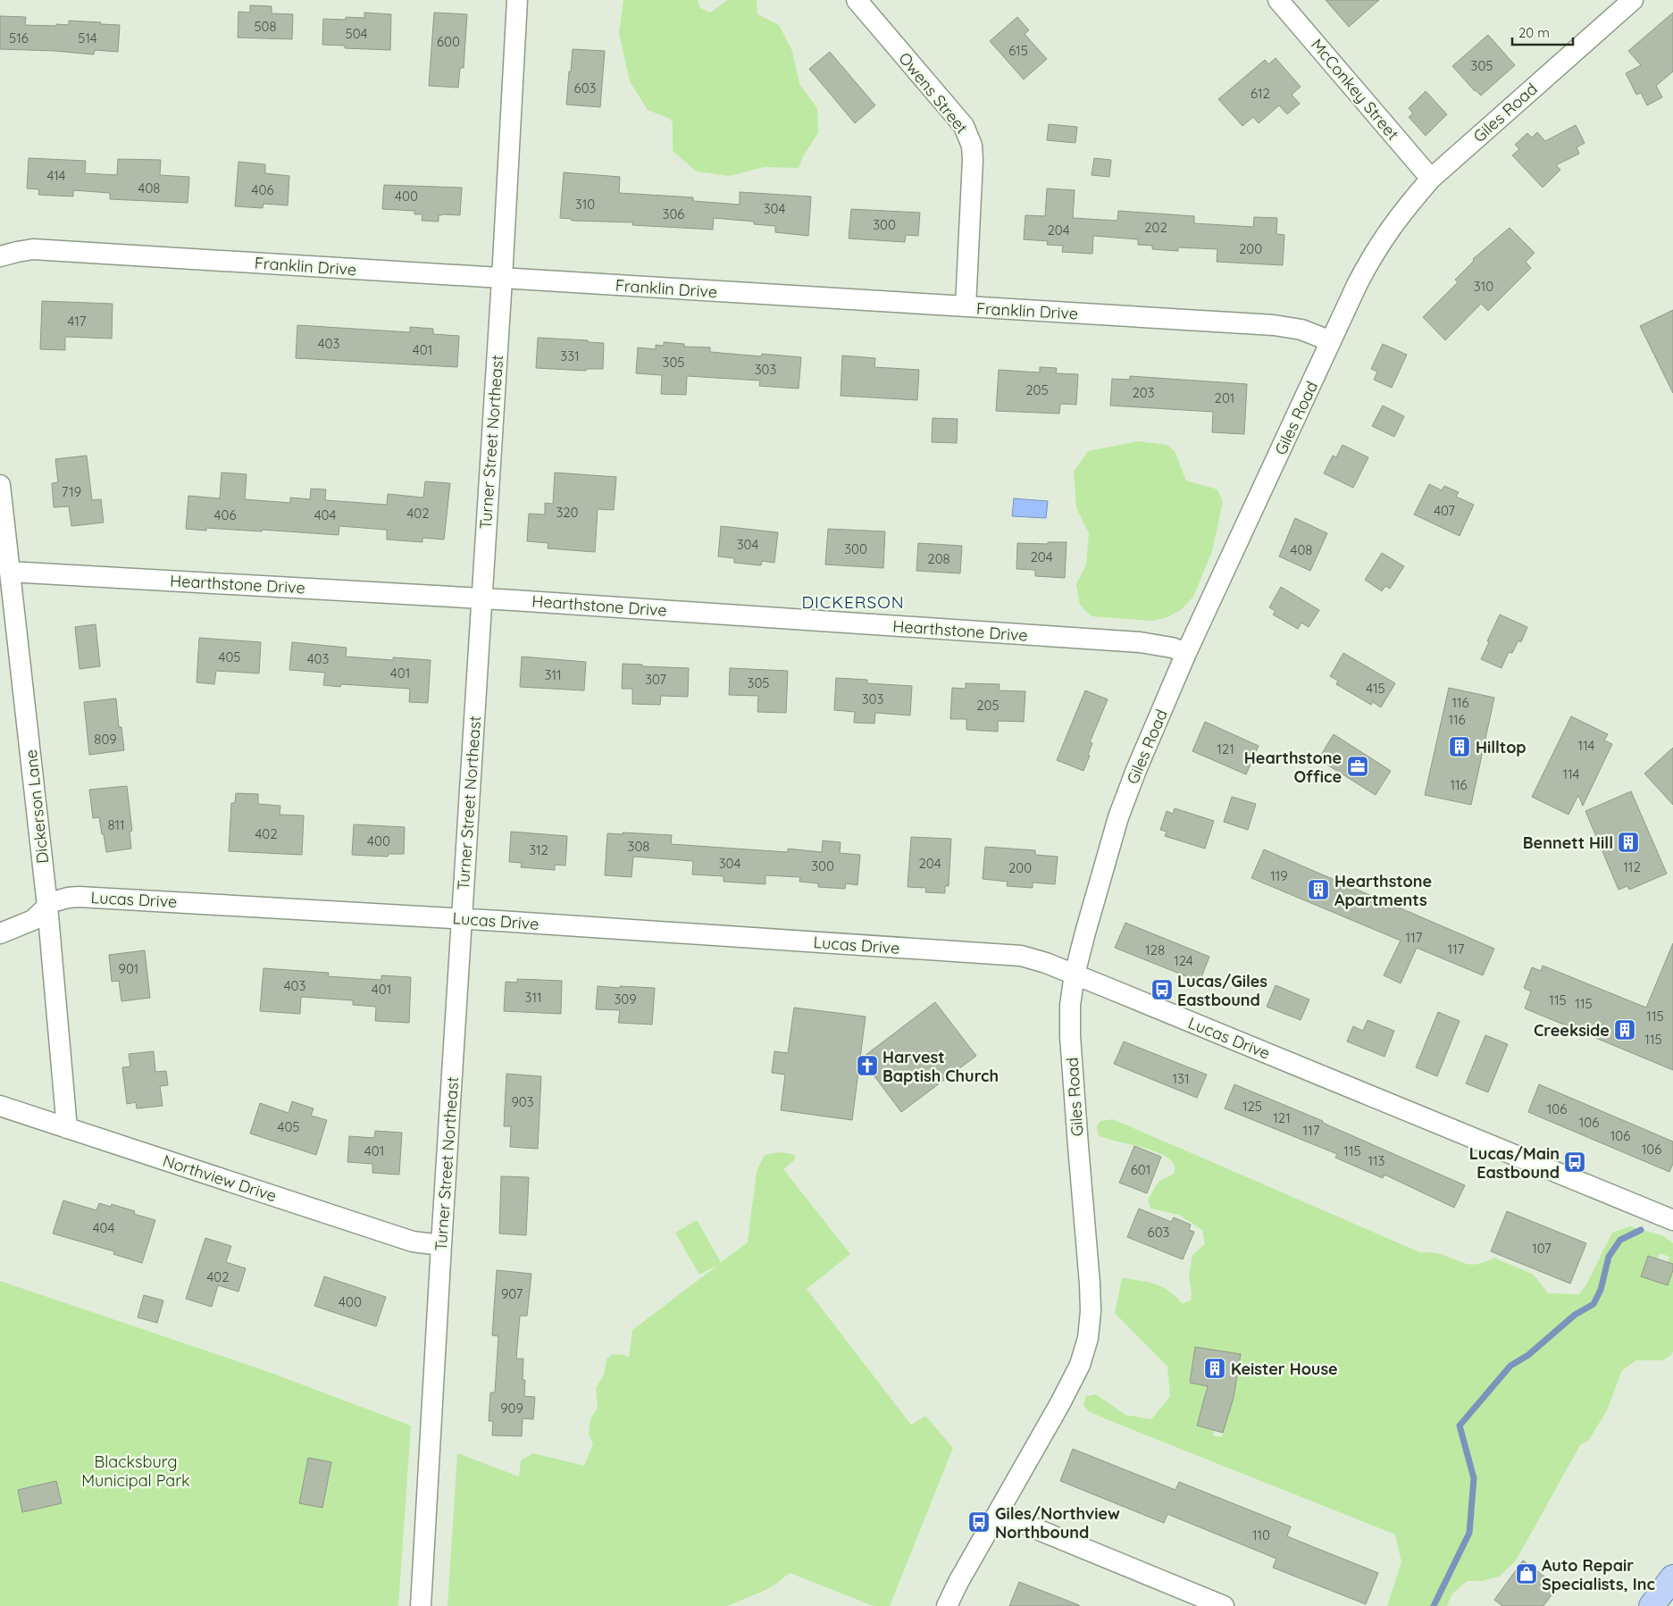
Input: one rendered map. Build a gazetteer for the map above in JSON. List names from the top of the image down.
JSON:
{
  "streets": {
    "street": [
      "McConkey Street",
      "Owens Street",
      "Giles Road",
      "Franklin Drive",
      "Turner Street Northeast",
      "Hearthstone Drive",
      "Dickerson Lane",
      "Lucas Drive",
      "Northview Drive"
    ]
  },
  "crossings": [
    ["McConkey Street", "Giles Road"],
    ["Owens Street", "Franklin Drive"],
    ["Giles Road", "Franklin Drive"],
    ["Giles Road", "Hearthstone Drive"],
    ["Giles Road", "Lucas Drive"],
    ["Franklin Drive", "Turner Street Northeast"],
    ["Turner Street Northeast", "Hearthstone Drive"],
    ["Turner Street Northeast", "Lucas Drive"],
    ["Turner Street Northeast", "Northview Drive"],
    ["Hearthstone Drive", "Dickerson Lane"],
    ["Dickerson Lane", "Lucas Drive"],
    ["Dickerson Lane", "Northview Drive"]
  ],
  "districts": ["DICKERSON"],
  "parks": ["Blacksburg Municipal Park"],
  "places": {
    "building": [
      "Hilltop",
      "Bennett Hill",
      "Hearthstone Apartments",
      "Creekside",
      "Keister House"
    ],
    "office": ["Hearthstone Office"],
    "bus stop": ["Lucas/Giles Eastbound", "Lucas/Main Eastbound", "Giles/Northview Northbound"],
    "church": ["Harvest Baptish Church"],
    "shop": ["Auto Repair Specialists, Inc"]
  },
  "house_numbers": [
    "508",
    "504",
    "516",
    "514",
    "600",
    "615",
    "305",
    "603",
    "612",
    "414",
    "408",
    "406",
    "400",
    "310",
    "304",
    "306",
    "300",
    "202",
    "204",
    "200",
    "310",
    "417",
    "403",
    "401",
    "331",
    "305",
    "303",
    "205",
    "203",
    "201",
    "719",
    "407",
    "320",
    "402",
    "406",
    "404",
    "304",
    "300",
    "408",
    "204",
    "208",
    "405",
    "403",
    "401",
    "311",
    "307",
    "305",
    "415",
    "303",
    "116",
    "205",
    "116",
    "809",
    "114",
    "121",
    "114",
    "116",
    "811",
    "402",
    "400",
    "308",
    "312",
    "304",
    "204",
    "300",
    "112",
    "200",
    "119",
    "117",
    "117",
    "128",
    "124",
    "901",
    "403",
    "401",
    "311",
    "309",
    "115",
    "115",
    "115",
    "115",
    "131",
    "903",
    "125",
    "106",
    "121",
    "106",
    "405",
    "117",
    "106",
    "106",
    "401",
    "115",
    "113",
    "601",
    "404",
    "603",
    "107",
    "402",
    "907",
    "400",
    "909",
    "110"
  ],
  "scale_bar": "20 m"
}
